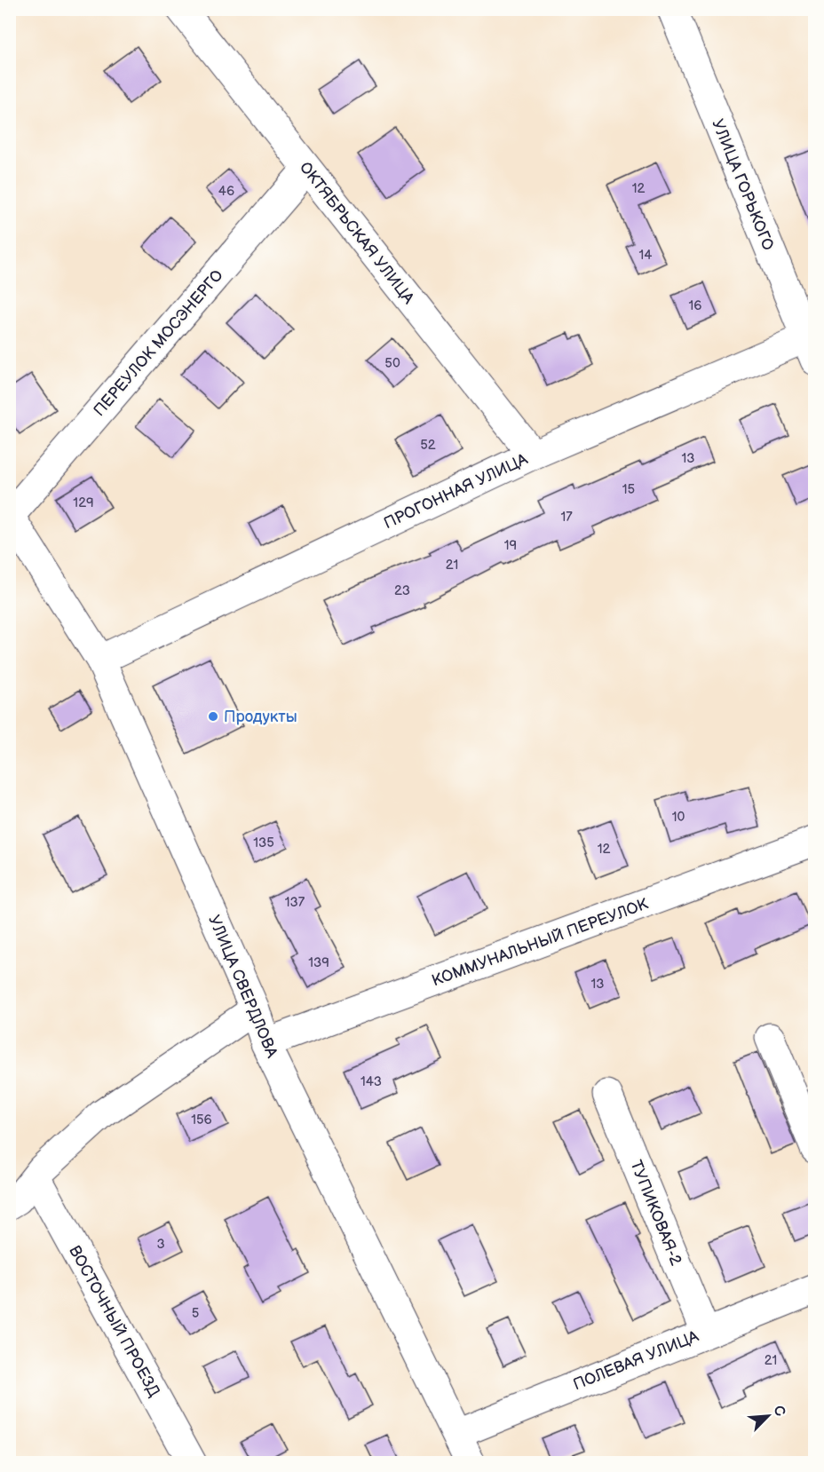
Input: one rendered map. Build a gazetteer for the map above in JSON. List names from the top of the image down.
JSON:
{
  "streets": {
    "street": [
      "УЛИЦА ГОРЬКОГО",
      "ОКТЯБРЬСКАЯ УЛИЦА",
      "ПЕРЕУЛОК МОСЭНЕРГО",
      "ПРОГОННАЯ УЛИЦА",
      "КОММУНАЛЬНЫЙ ПЕРЕУЛОК",
      "УЛИЦА СВЕРДЛОВА",
      "ТУПИКОВАЯ-2",
      "ВОСТОЧНЫЙ ПРОЕЗД",
      "ПОЛЕВАЯ УЛИЦА"
    ]
  },
  "crossings": [
    ["УЛИЦА ГОРЬКОГО", "ПРОГОННАЯ УЛИЦА"],
    ["ОКТЯБРЬСКАЯ УЛИЦА", "ПЕРЕУЛОК МОСЭНЕРГО"],
    ["ОКТЯБРЬСКАЯ УЛИЦА", "ПРОГОННАЯ УЛИЦА"],
    ["ПЕРЕУЛОК МОСЭНЕРГО", "УЛИЦА СВЕРДЛОВА"],
    ["ПРОГОННАЯ УЛИЦА", "УЛИЦА СВЕРДЛОВА"],
    ["КОММУНАЛЬНЫЙ ПЕРЕУЛОК", "УЛИЦА СВЕРДЛОВА"],
    ["УЛИЦА СВЕРДЛОВА", "ПОЛЕВАЯ УЛИЦА"],
    ["ТУПИКОВАЯ-2", "ПОЛЕВАЯ УЛИЦА"]
  ],
  "places": ["Продукты"],
  "house_numbers": [
    "12",
    "46",
    "14",
    "16",
    "50",
    "52",
    "13",
    "15",
    "129",
    "17",
    "19",
    "21",
    "23",
    "10",
    "135",
    "12",
    "137",
    "139",
    "13",
    "143",
    "156",
    "3",
    "5",
    "21"
  ],
  "north": "top right"
}
